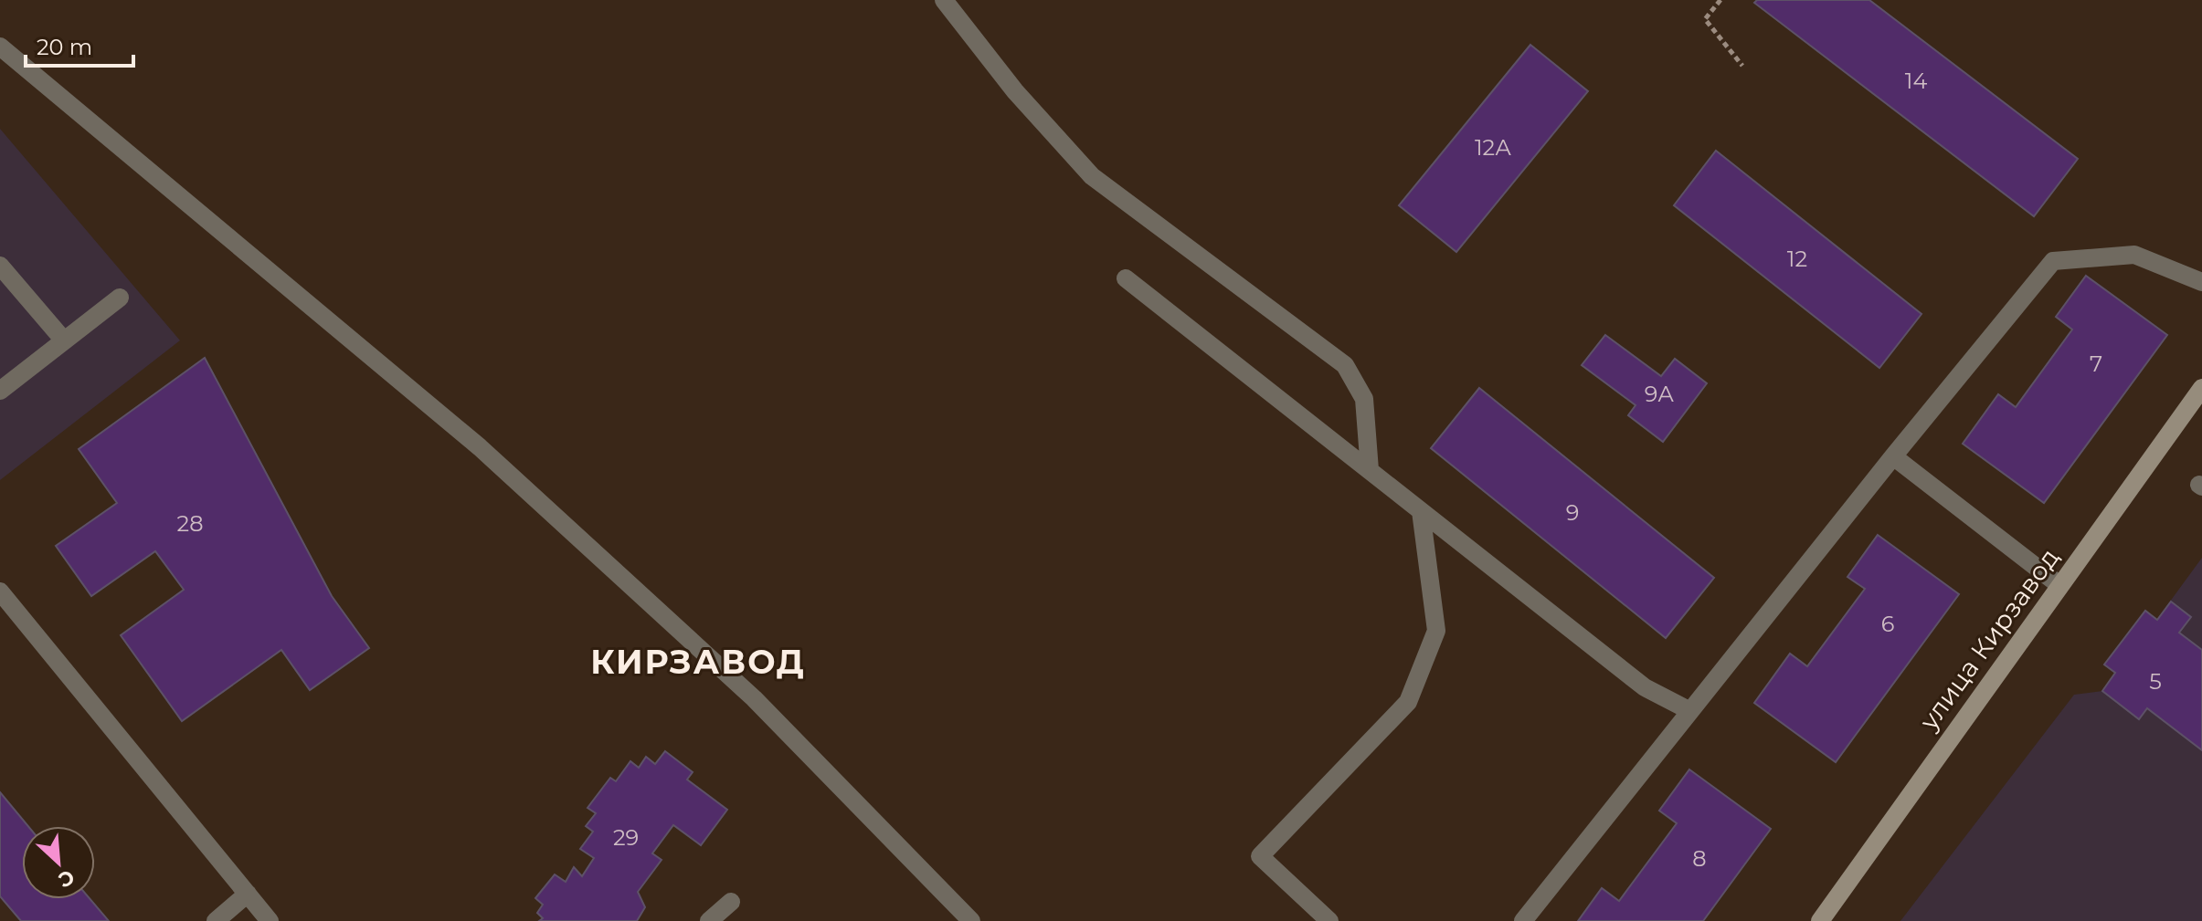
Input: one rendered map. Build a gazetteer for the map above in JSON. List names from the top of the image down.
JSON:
{
  "streets": {
    "street": ["улица Кирзавод"]
  },
  "districts": ["КИРЗАВОД"],
  "house_numbers": [
    "14",
    "12А",
    "12",
    "7",
    "9А",
    "9",
    "28",
    "6",
    "5",
    "29",
    "8"
  ],
  "scale_bar": "20 m",
  "north": "bottom right"
}
